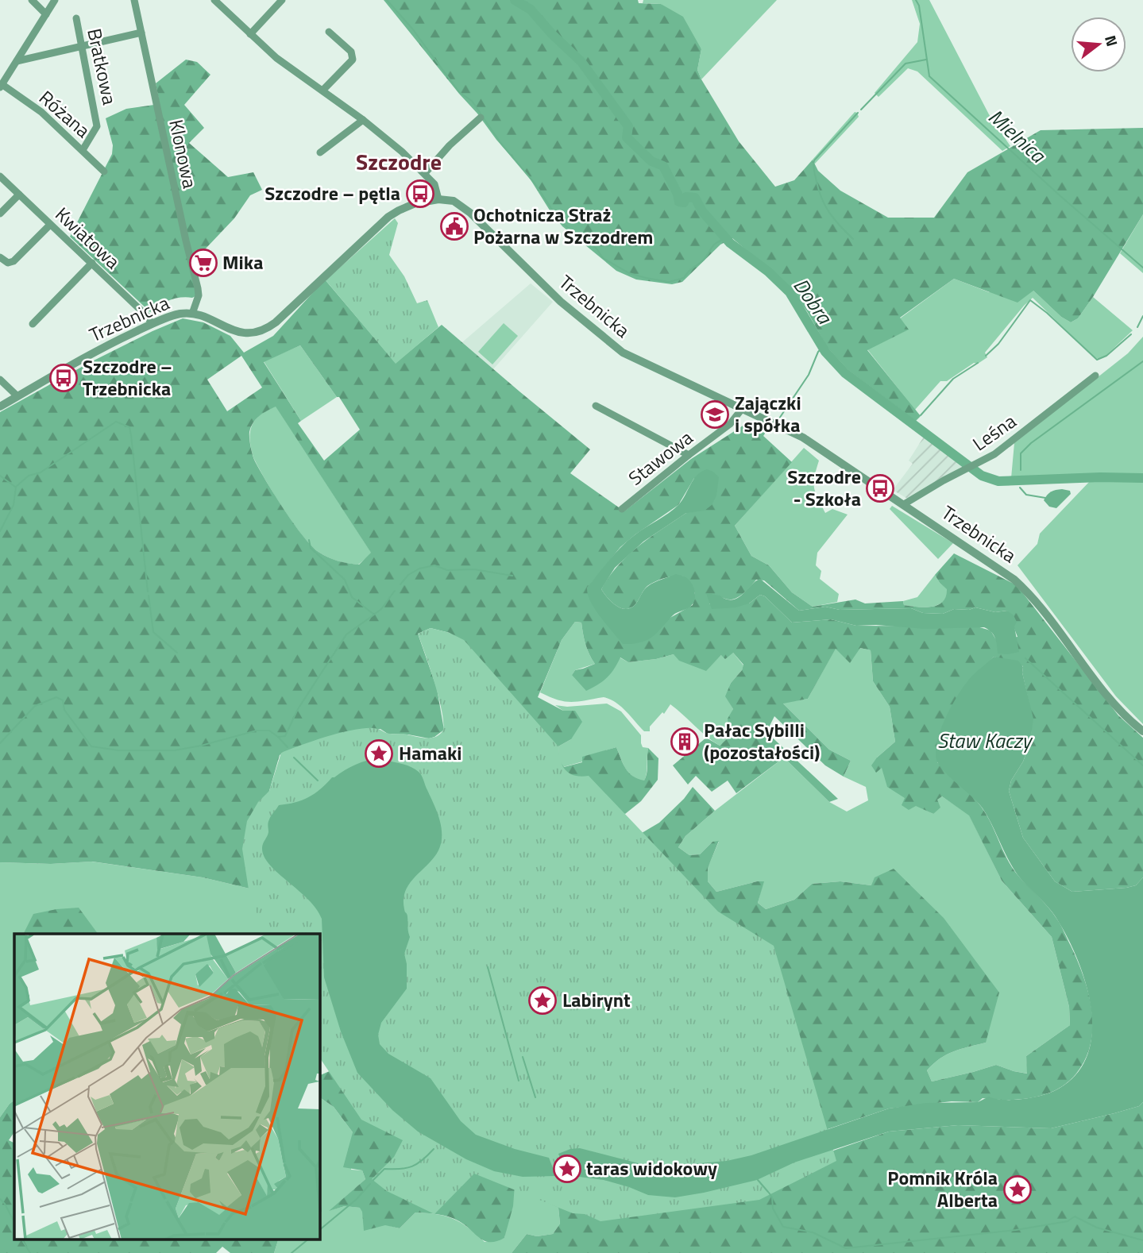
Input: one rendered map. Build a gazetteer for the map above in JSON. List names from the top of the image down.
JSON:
{
  "streets": {
    "street": [
      "Bratkowa",
      "Różana",
      "Klonowa",
      "Kwiatowa",
      "Trzebnicka",
      "Leśna",
      "Stawowa"
    ]
  },
  "crossings": [
    ["Bratkowa", "Różana"],
    ["Klonowa", "Trzebnicka"],
    ["Kwiatowa", "Trzebnicka"],
    ["Trzebnicka", "Leśna"],
    ["Trzebnicka", "Stawowa"]
  ],
  "districts": ["Szczodre"],
  "water": ["Mielnica", "Dobra", "Staw Kaczy"],
  "places": {
    "bus stop": ["Szczodre – pętla", "Szczodre – Trzebnicka", "Szczodre - Szkoła"],
    "public building": ["Ochotnicza Straż Pożarna w Szczodrem"],
    "supermarket": ["Mika"],
    "school or university": ["Zajączki i spółka"],
    "building": ["Pałac Sybilli (pozostałości)"],
    "place": [
      "Hamaki",
      "Labirynt",
      "taras widokowy",
      "Pomnik Króla Alberta"
    ]
  },
  "north": "right"
}
